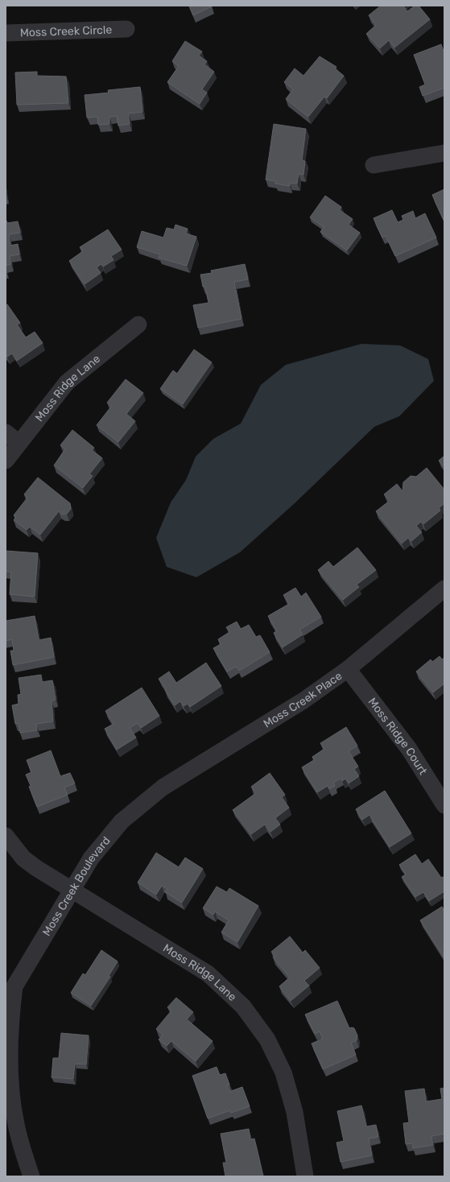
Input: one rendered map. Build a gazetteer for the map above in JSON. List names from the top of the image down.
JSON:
{
  "streets": {
    "street": [
      "Moss Creek Circle",
      "Moss Ridge Lane",
      "Moss Creek Place",
      "Moss Ridge Court",
      "Moss Creek Boulevard"
    ]
  },
  "crossings": [
    ["Moss Ridge Lane", "Moss Creek Boulevard"],
    ["Moss Creek Place", "Moss Ridge Court"],
    ["Moss Creek Place", "Moss Creek Boulevard"]
  ]
}
